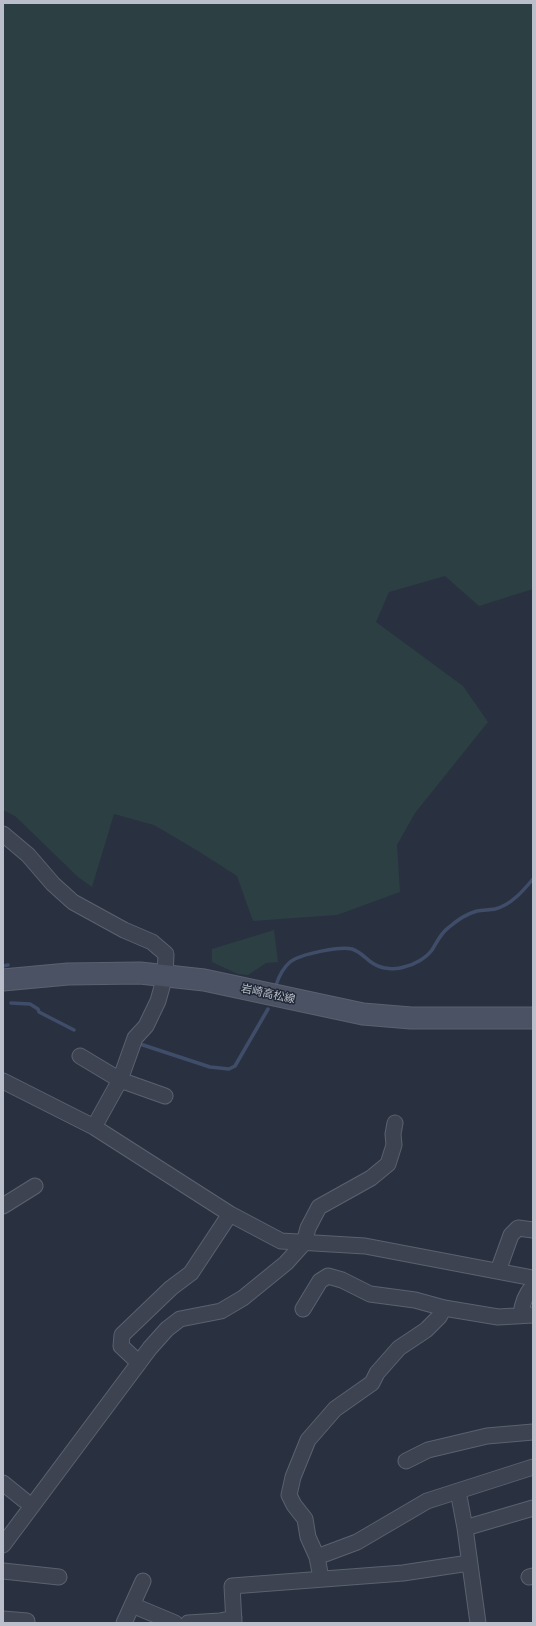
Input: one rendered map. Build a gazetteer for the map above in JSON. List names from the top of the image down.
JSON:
{
  "streets": {
    "main road": ["岩崎高松線"]
  }
}
